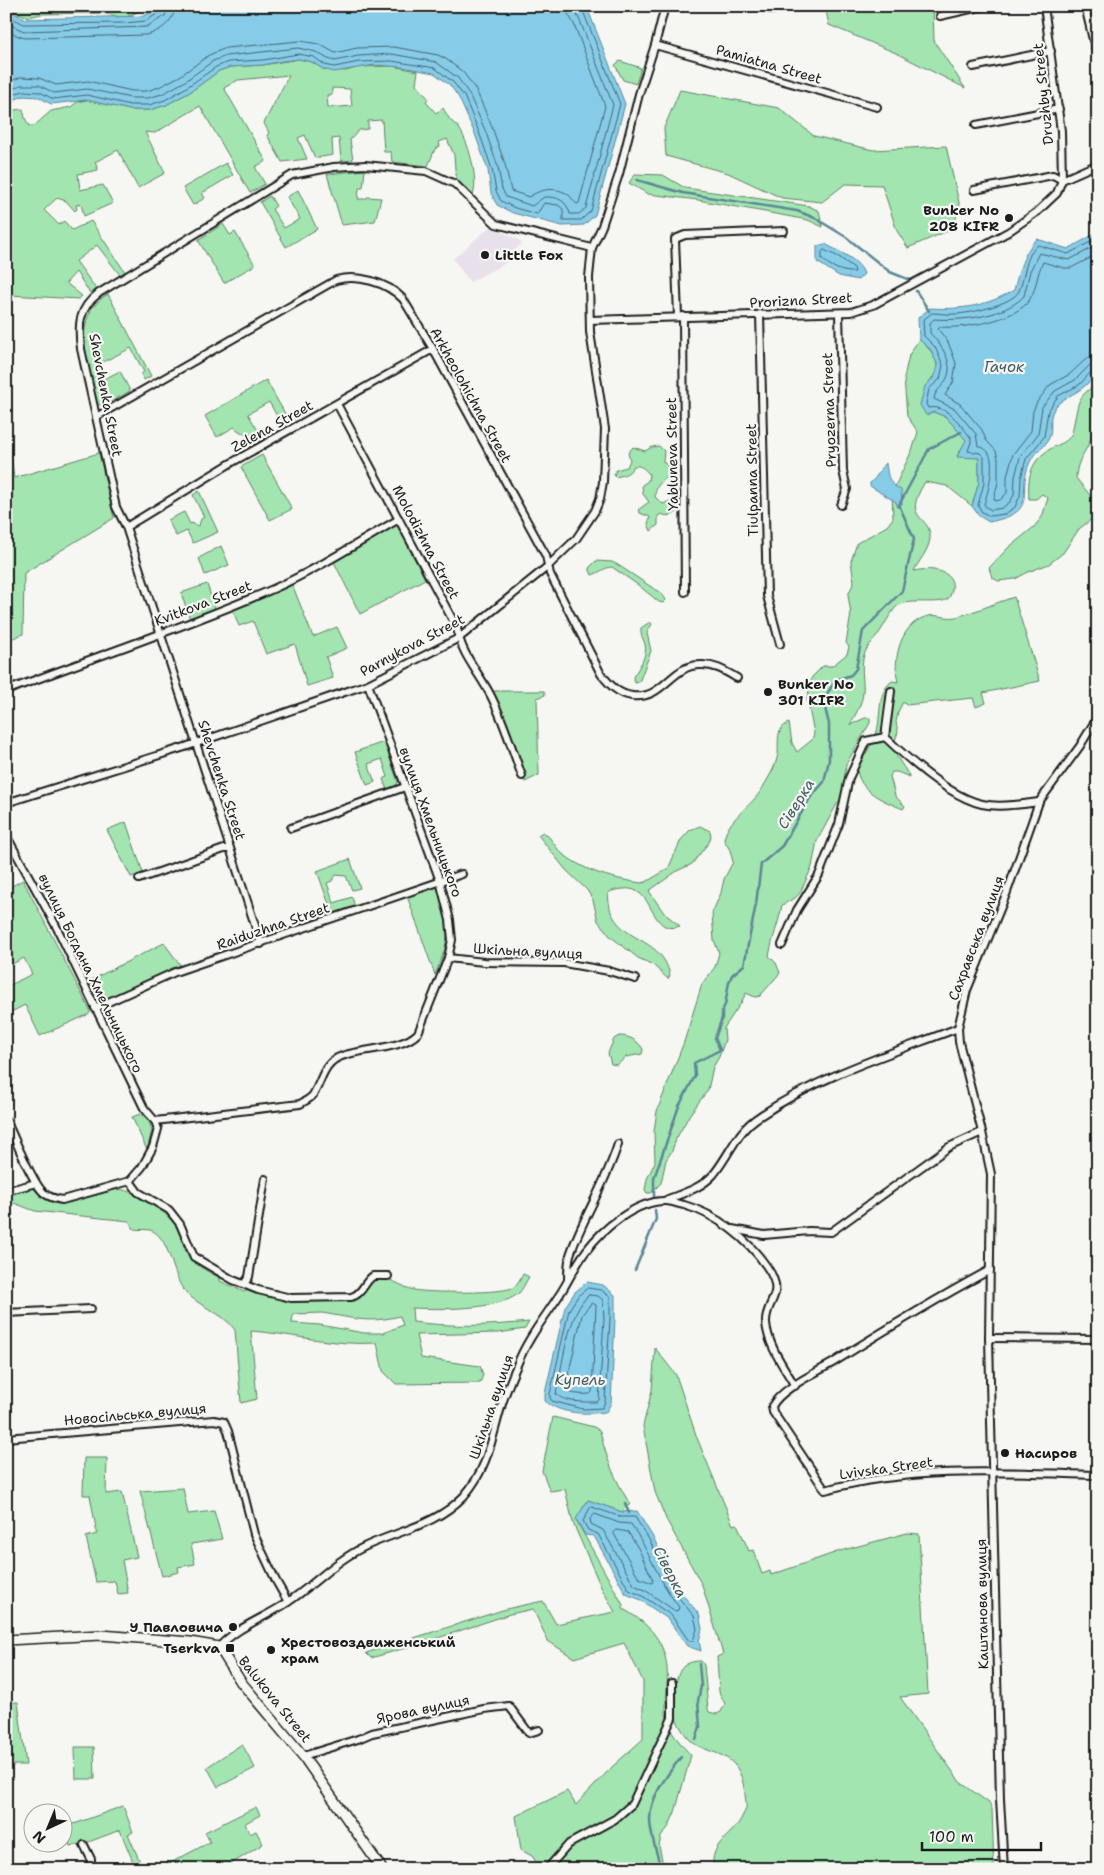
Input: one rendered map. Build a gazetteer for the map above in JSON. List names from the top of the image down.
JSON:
{
  "streets": {
    "main road": ["Balukova Street"],
    "street": [
      "Pamiatna Street",
      "Druzhby Street",
      "Prorizna Street",
      "Shevchenka Street",
      "Arkheolohichna Street",
      "Pryozerna Street",
      "Zelena Street",
      "Yabluneva Street",
      "Tiulpanna Street",
      "Molodizhna Street",
      "Kvitkova Street",
      "Parnykova Street",
      "вулиця Хмельницького",
      "Raiduzhna Street",
      "Сахравська вулиця",
      "Шкільна вулиця",
      "вулиця Богдана Хмельницького",
      "Новосільська вулиця",
      "Lvivska Street",
      "Каштанова вулиця",
      "Ярова вулиця"
    ]
  },
  "crossings": [
    ["Pamiatna Street", "Parnykova Street"],
    ["Druzhby Street", "Prorizna Street"],
    ["Prorizna Street", "Pryozerna Street"],
    ["Prorizna Street", "Yabluneva Street"],
    ["Prorizna Street", "Tiulpanna Street"],
    ["Prorizna Street", "Parnykova Street"],
    ["Shevchenka Street", "Arkheolohichna Street"],
    ["Shevchenka Street", "Zelena Street"],
    ["Shevchenka Street", "Kvitkova Street"],
    ["Shevchenka Street", "Parnykova Street"],
    ["Shevchenka Street", "Raiduzhna Street"],
    ["Arkheolohichna Street", "Zelena Street"],
    ["Arkheolohichna Street", "Parnykova Street"],
    ["Zelena Street", "Molodizhna Street"],
    ["Molodizhna Street", "Kvitkova Street"],
    ["Molodizhna Street", "Parnykova Street"],
    ["Parnykova Street", "вулиця Хмельницького"],
    ["вулиця Хмельницького", "Raiduzhna Street"],
    ["вулиця Хмельницького", "Шкільна вулиця"],
    ["вулиця Хмельницького", "вулиця Богдана Хмельницького"],
    ["Raiduzhna Street", "вулиця Богдана Хмельницького"],
    ["Сахравська вулиця", "Шкільна вулиця"],
    ["Сахравська вулиця", "Lvivska Street"],
    ["Сахравська вулиця", "Каштанова вулиця"],
    ["Шкільна вулиця", "Новосільська вулиця"],
    ["Шкільна вулиця", "Balukova Street"],
    ["Lvivska Street", "Каштанова вулиця"],
    ["Balukova Street", "Ярова вулиця"]
  ],
  "water": ["Гачок", "Сіверка", "Купель"],
  "places": {
    "other": [
      "Bunker No 208 KIFR",
      "Little Fox",
      "Bunker No 301 KIFR",
      "Насиров",
      "У Павловича",
      "Хрестовоздвиженський храм"
    ],
    "transit": ["Tserkva"]
  },
  "scale_bar": "100 m",
  "north": "bottom left"
}
